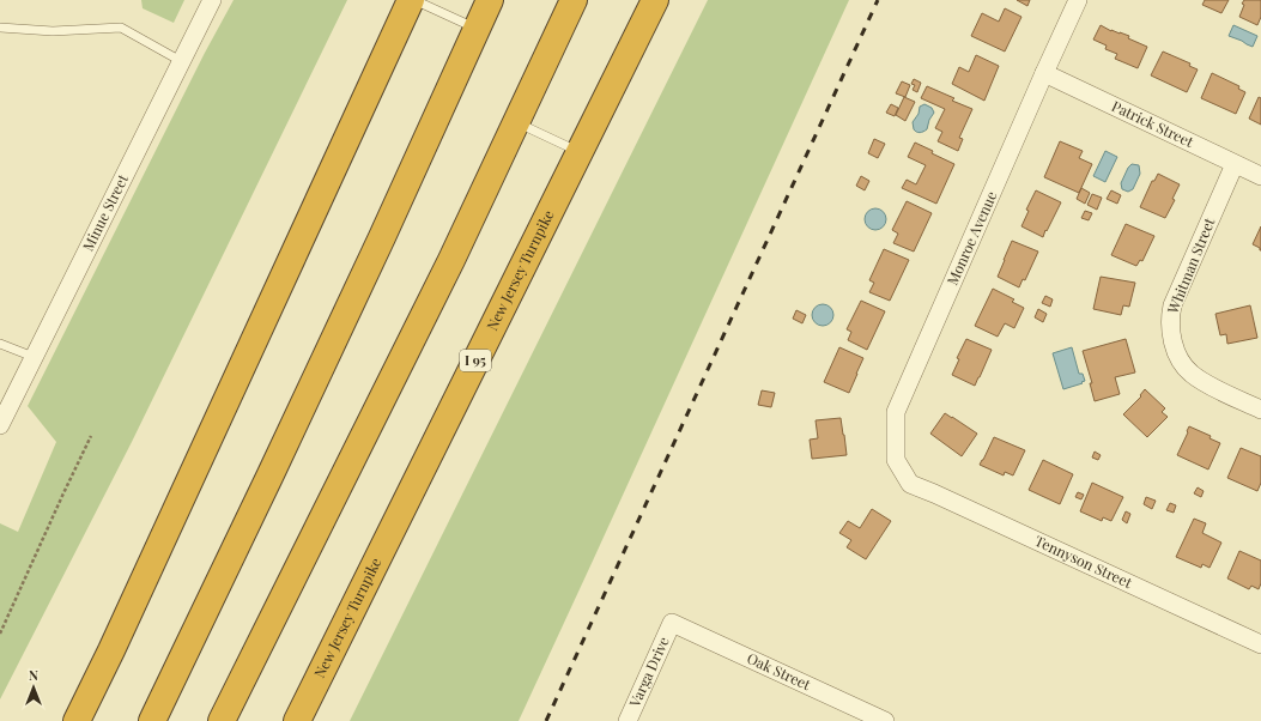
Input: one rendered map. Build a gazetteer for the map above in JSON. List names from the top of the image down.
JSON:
{
  "streets": {
    "highway": ["New Jersey Turnpike", "I 95"],
    "street": [
      "Patrick Street",
      "Minue Street",
      "Monroe Avenue",
      "Whitman Street",
      "Tennyson Street",
      "Varga Drive",
      "Oak Street"
    ]
  },
  "crossings": [
    ["Patrick Street", "Monroe Avenue"],
    ["Patrick Street", "Whitman Street"],
    ["Monroe Avenue", "Tennyson Street"],
    ["Varga Drive", "Oak Street"]
  ],
  "north": "top"
}
